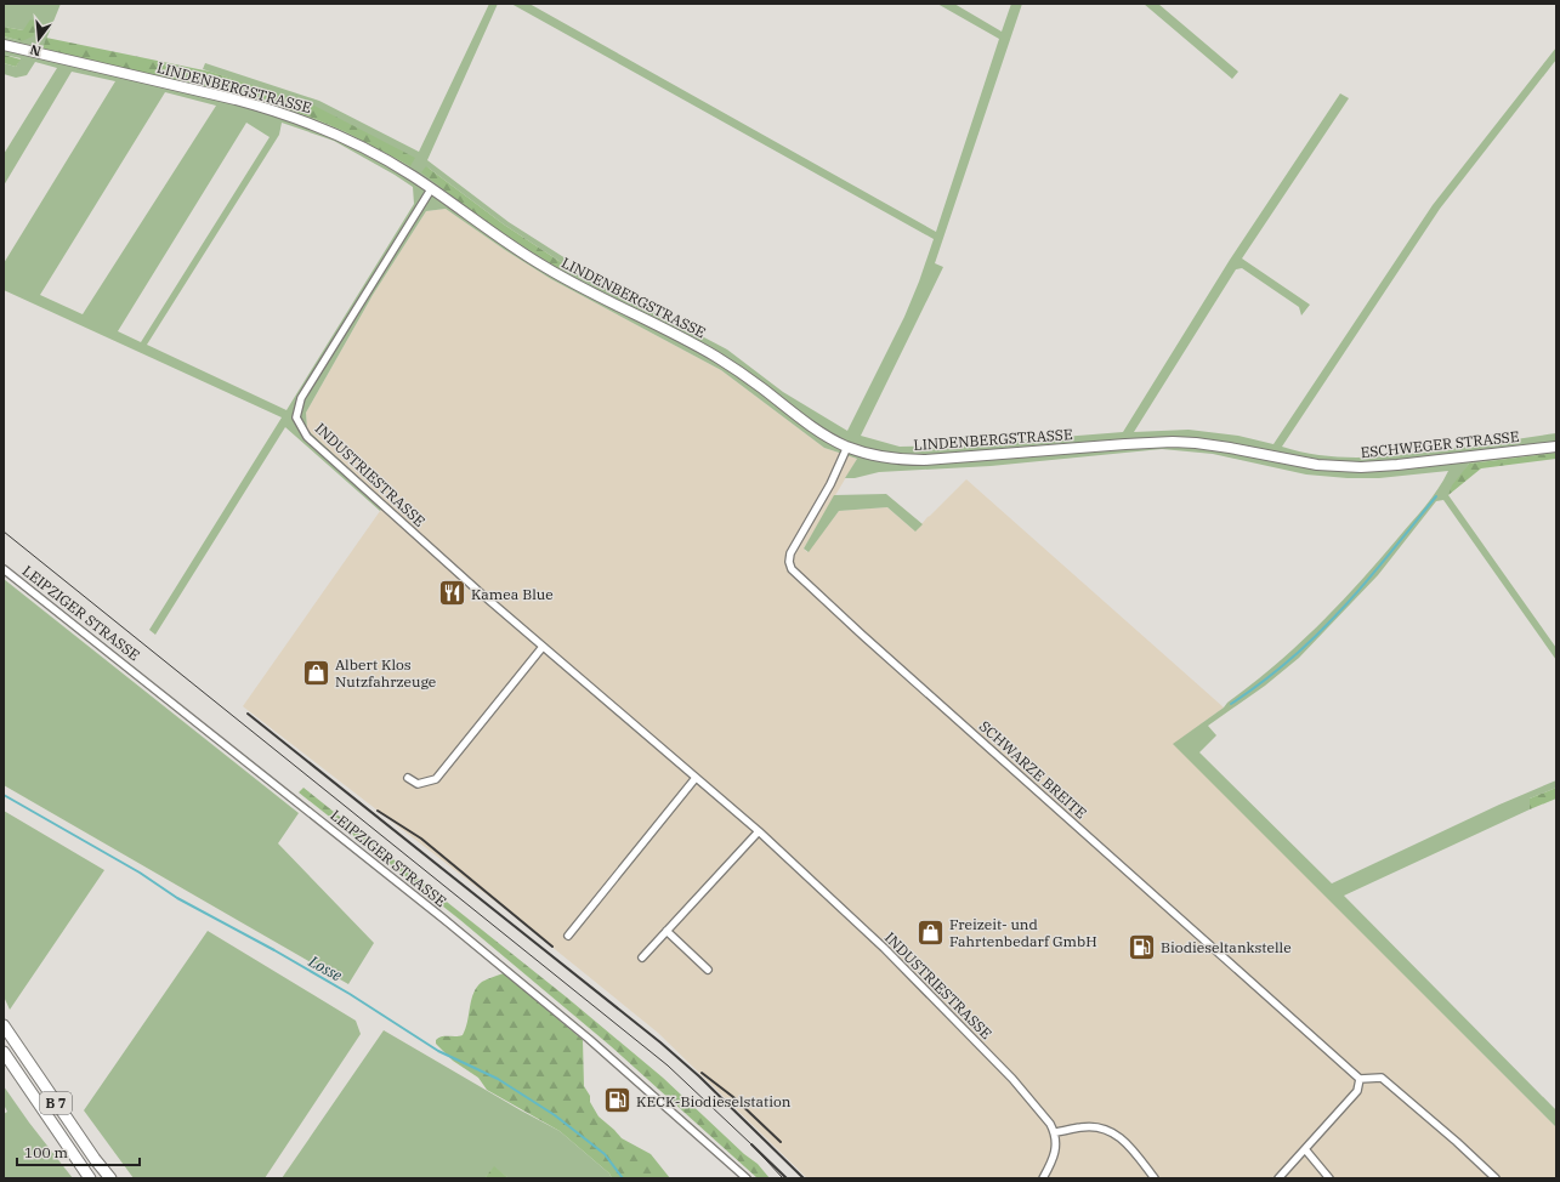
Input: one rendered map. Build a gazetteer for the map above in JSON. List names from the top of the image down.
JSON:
{
  "streets": {
    "highway": ["B 7"],
    "main road": ["LINDENBERGSTRASSE", "ESCHWEGER STRASSE"],
    "street": ["INDUSTRIESTRASSE", "LEIPZIGER STRASSE", "SCHWARZE BREITE"]
  },
  "crossings": [
    ["LINDENBERGSTRASSE", "ESCHWEGER STRASSE"],
    ["LINDENBERGSTRASSE", "INDUSTRIESTRASSE"],
    ["LINDENBERGSTRASSE", "SCHWARZE BREITE"]
  ],
  "water": ["Losse"],
  "places": {
    "restaurant": ["Kamea Blue"],
    "shop": ["Albert Klos Nutzfahrzeuge", "Freizeit- und Fahrtenbedarf GmbH"],
    "fuel station": ["Biodieseltankstelle", "KECK-Biodieselstation"]
  },
  "scale_bar": "100 m",
  "north": "bottom"
}
